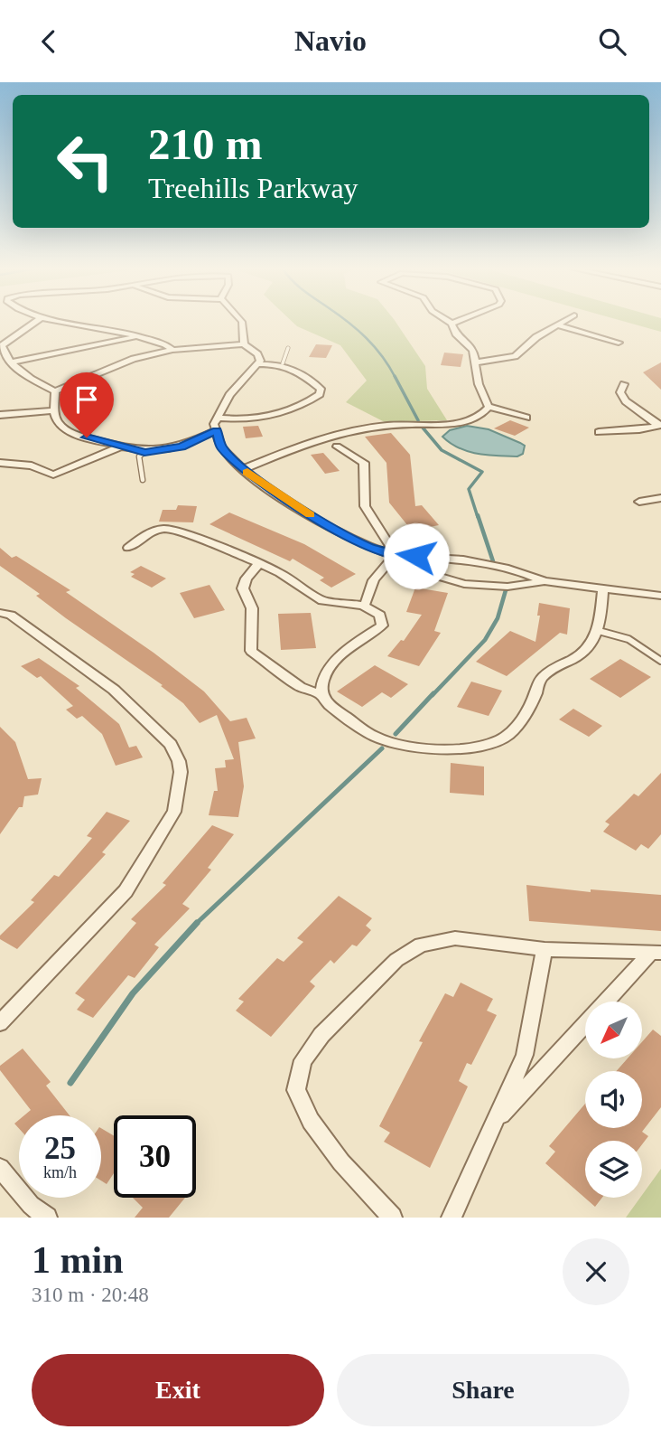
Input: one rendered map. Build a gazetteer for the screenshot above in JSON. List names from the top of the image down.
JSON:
{
  "north": "bottom left",
  "page": {
    "header": "Navio",
    "turn": ["210 m", "Treehills Parkway"],
    "speed": "25 km/h",
    "limit": "30",
    "heading": ["1 min", "310 m · 20:48"],
    "buttons": ["Exit", "Share"]
  }
}
